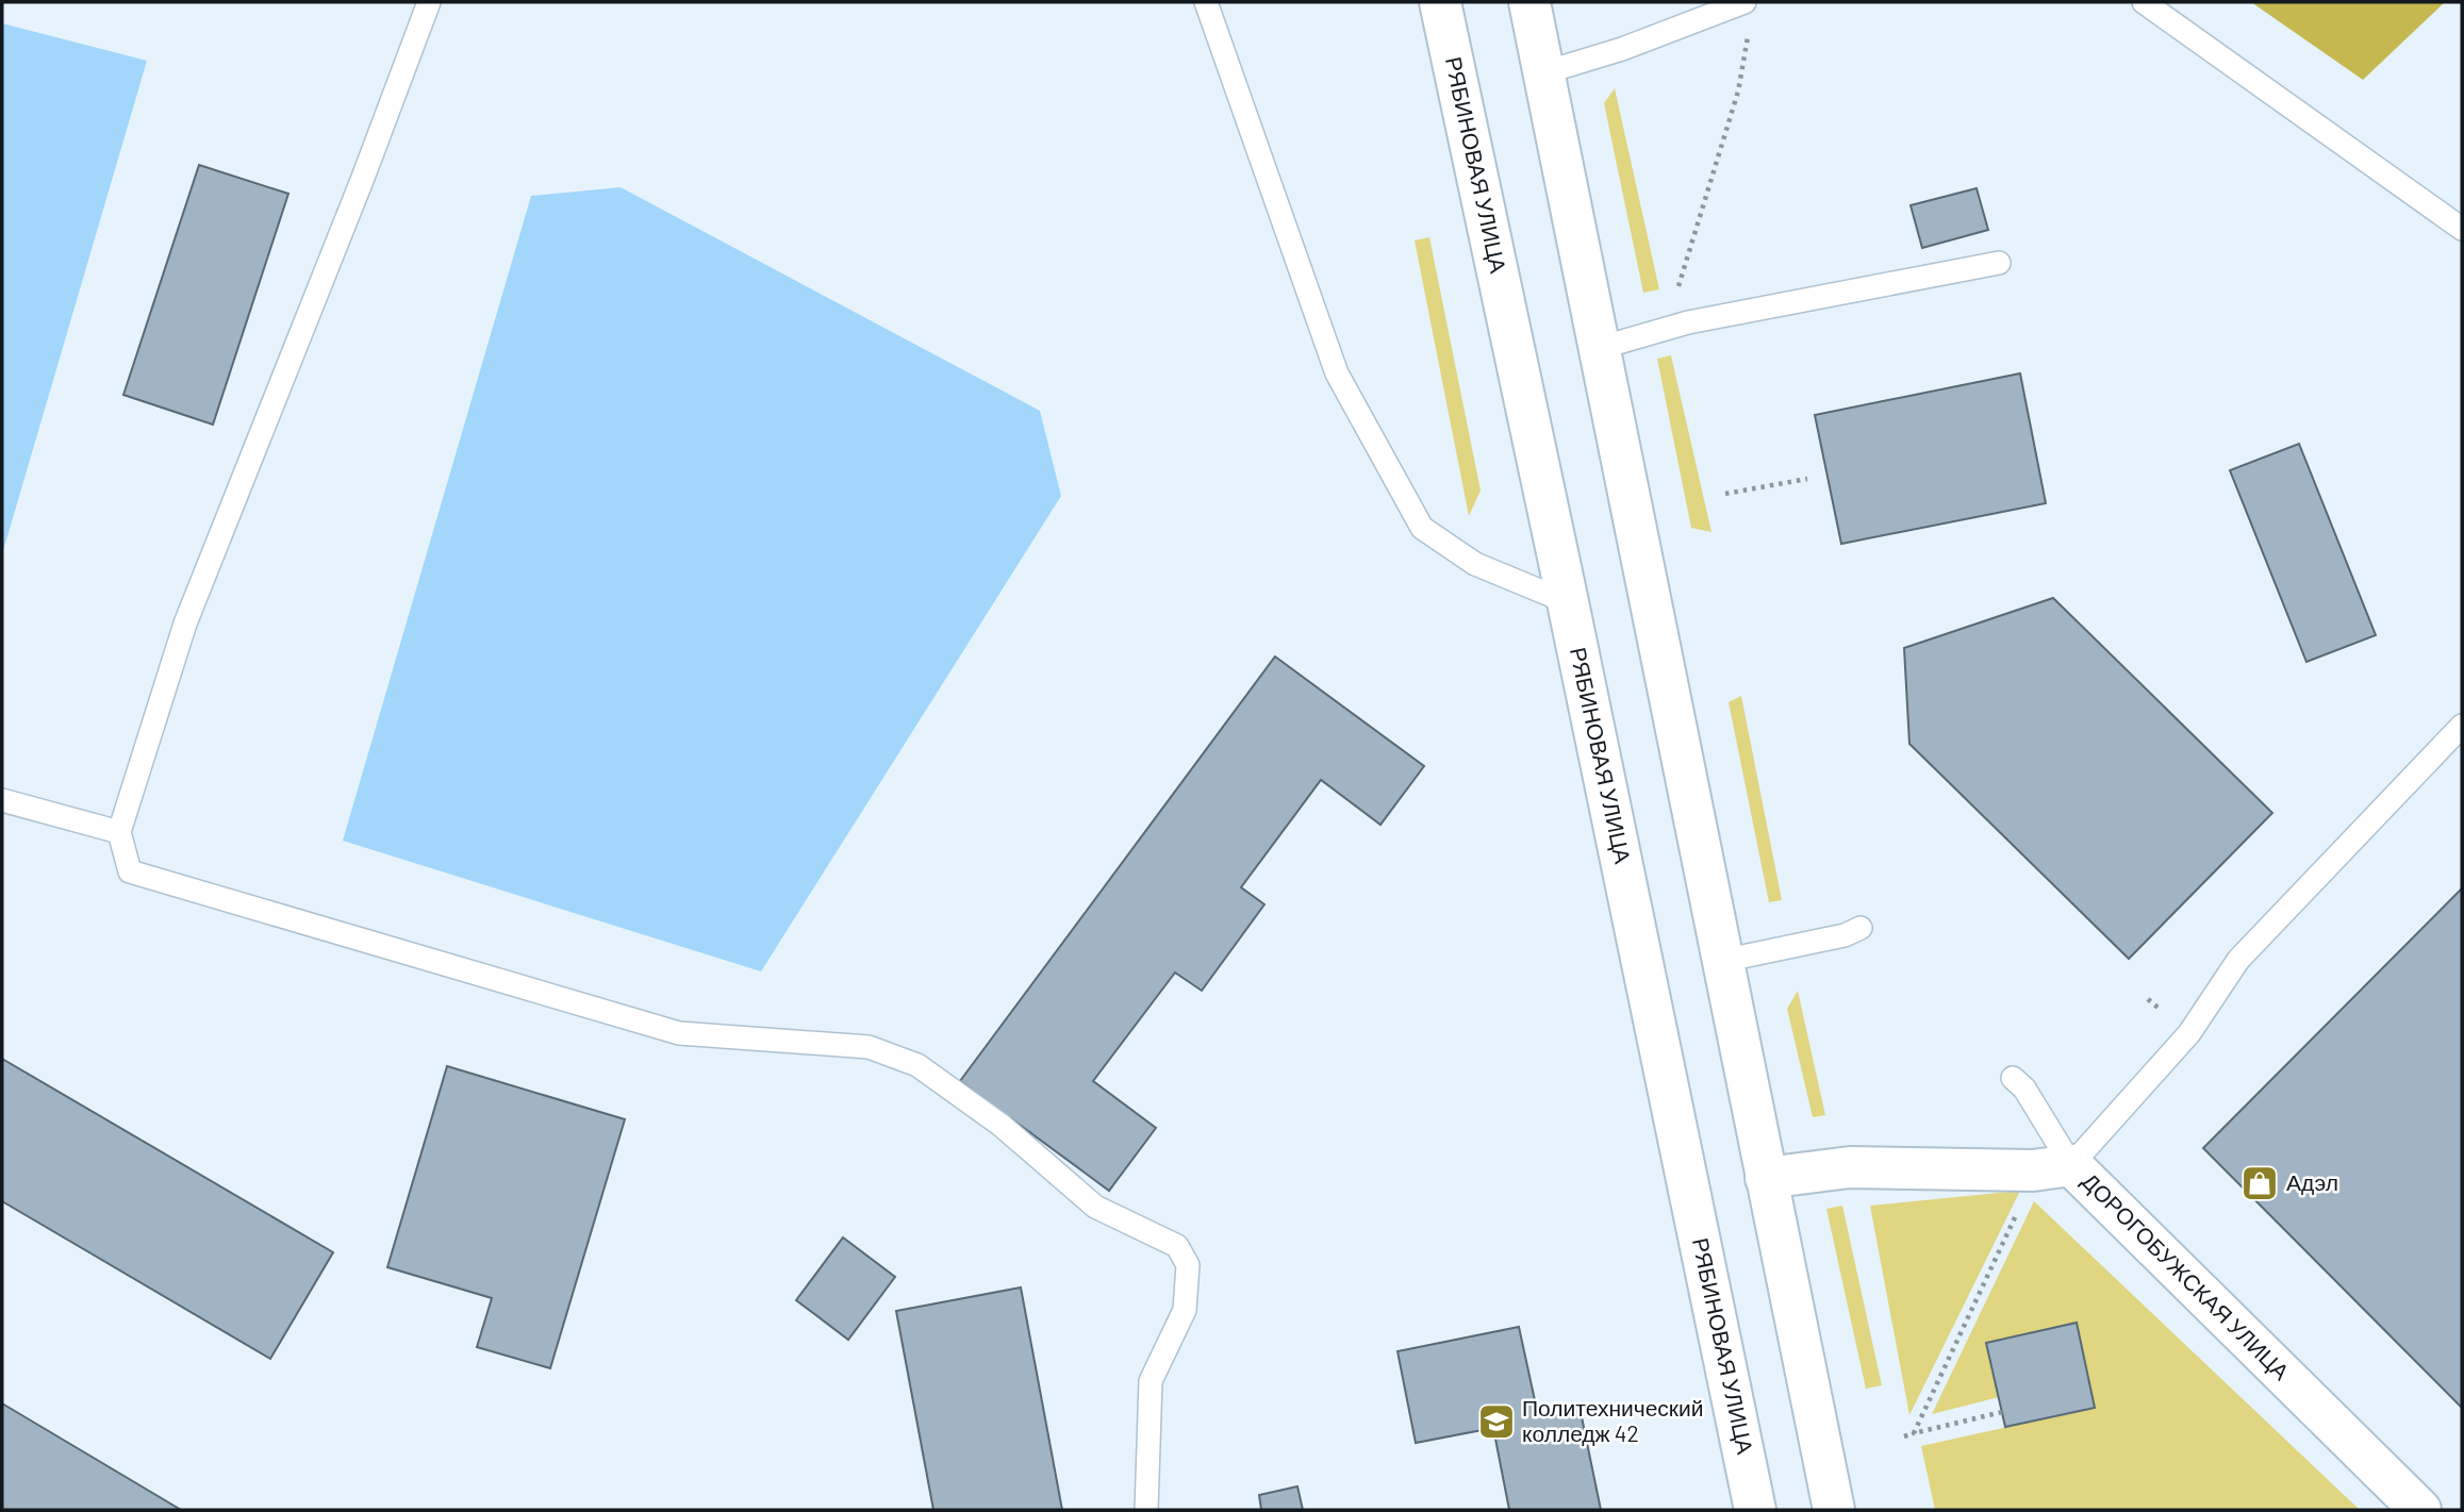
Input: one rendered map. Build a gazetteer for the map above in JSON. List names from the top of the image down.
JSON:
{
  "streets": {
    "main road": ["РЯБИНОВАЯ УЛИЦА", "ДОРОГОБУЖСКАЯ УЛИЦА"]
  },
  "places": {
    "shop": ["Адэл"],
    "school or university": ["Политехнический колледж 42"]
  }
}
